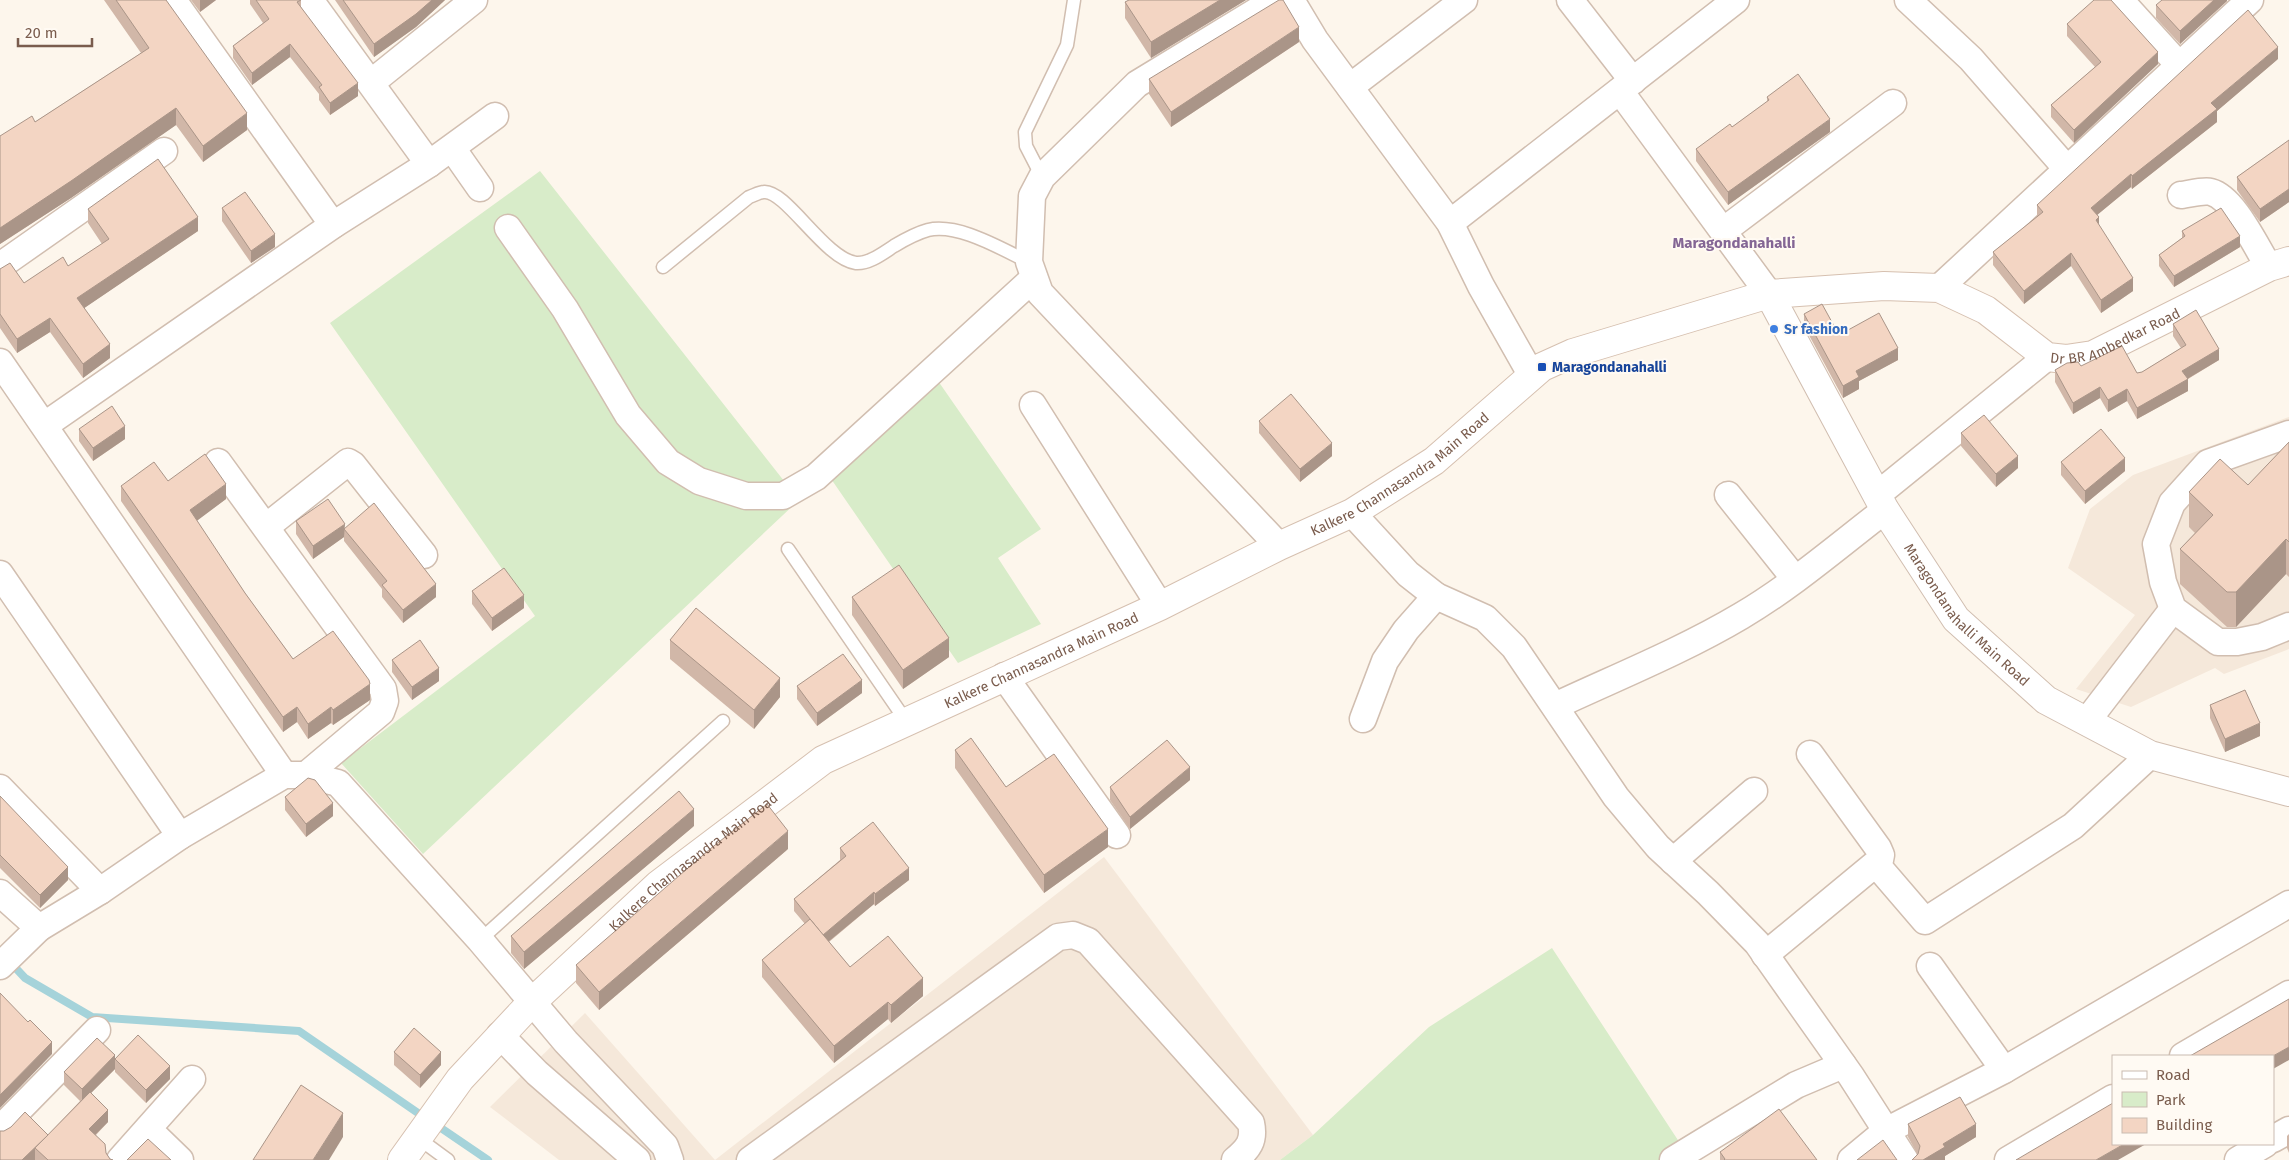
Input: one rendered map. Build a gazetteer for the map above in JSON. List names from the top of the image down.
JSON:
{
  "streets": {
    "main road": ["Dr BR Ambedkar Road", "Kalkere Channasandra Main Road", "Maragondanahalli Main Road"]
  },
  "crossings": [
    ["Dr BR Ambedkar Road", "Kalkere Channasandra Main Road"],
    ["Dr BR Ambedkar Road", "Maragondanahalli Main Road"],
    ["Kalkere Channasandra Main Road", "Maragondanahalli Main Road"]
  ],
  "districts": ["Maragondanahalli"],
  "places": {
    "other": ["Sr fashion"],
    "transit": ["Maragondanahalli"]
  },
  "legend": ["Road", "Park", "Building"],
  "scale_bar": "20 m"
}
